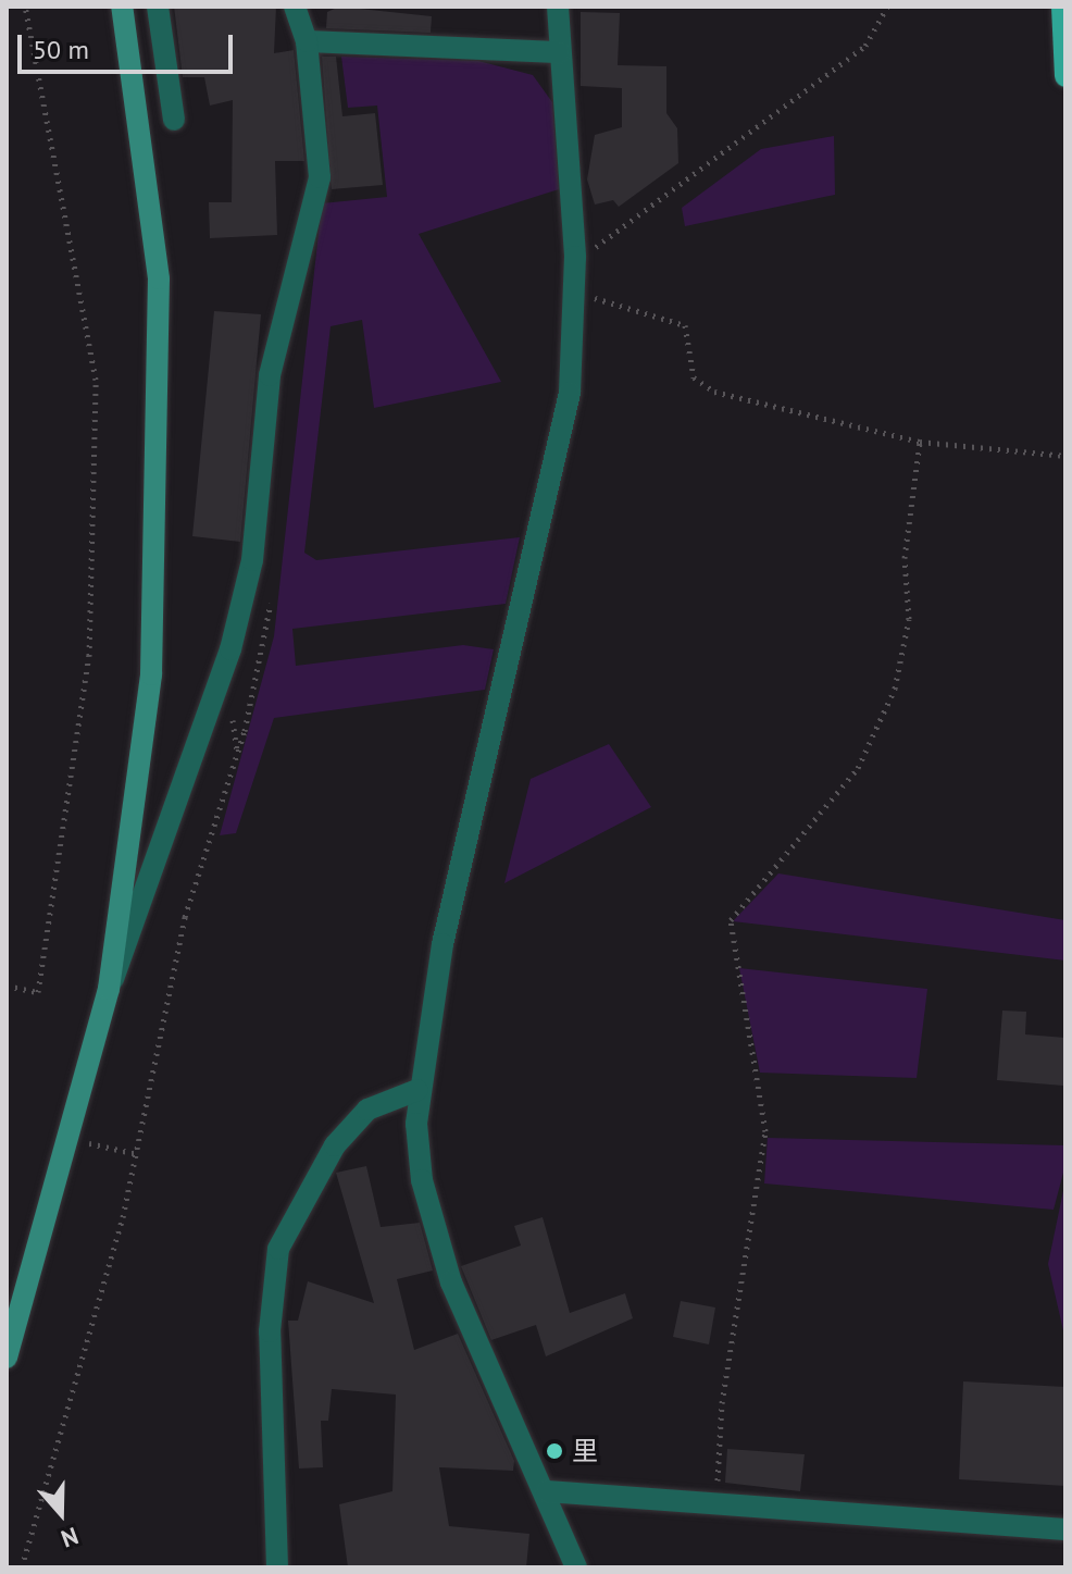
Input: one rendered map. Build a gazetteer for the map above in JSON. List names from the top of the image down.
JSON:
{
  "places": ["里"],
  "scale_bar": "50 m",
  "north": "bottom"
}
